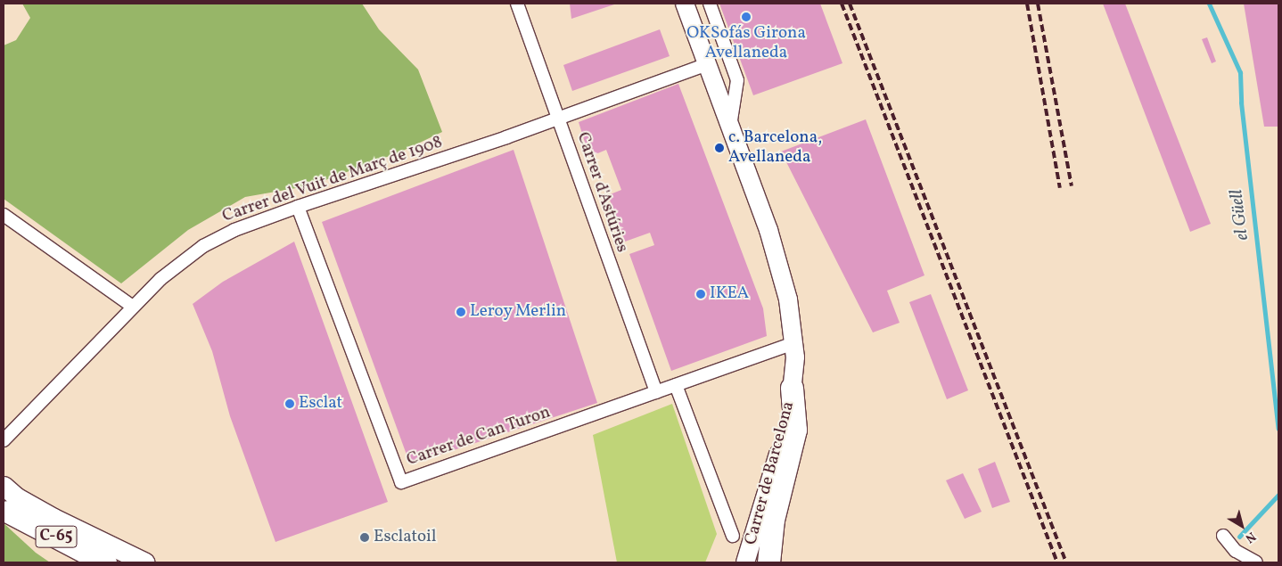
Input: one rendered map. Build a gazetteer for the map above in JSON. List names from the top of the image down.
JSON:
{
  "streets": {
    "highway": ["C-65"],
    "main road": ["Carrer de Barcelona"],
    "street": ["Carrer del Vuit de Març de 1908", "Carrer d'Astúries", "Carrer de Can Turon"]
  },
  "crossings": [
    ["Carrer del Vuit de Març de 1908", "Carrer d'Astúries"],
    ["Carrer del Vuit de Març de 1908", "Carrer de Can Turon"],
    ["Carrer del Vuit de Març de 1908", "Carrer de Barcelona"],
    ["Carrer d'Astúries", "Carrer de Can Turon"],
    ["Carrer de Can Turon", "Carrer de Barcelona"]
  ],
  "water": ["el Güell"],
  "places": [
    "OKSofás Girona Avellaneda",
    "c. Barcelona, Avellaneda",
    "IKEA",
    "Leroy Merlin",
    "Esclat",
    "Esclatoil"
  ],
  "north": "bottom right"
}
